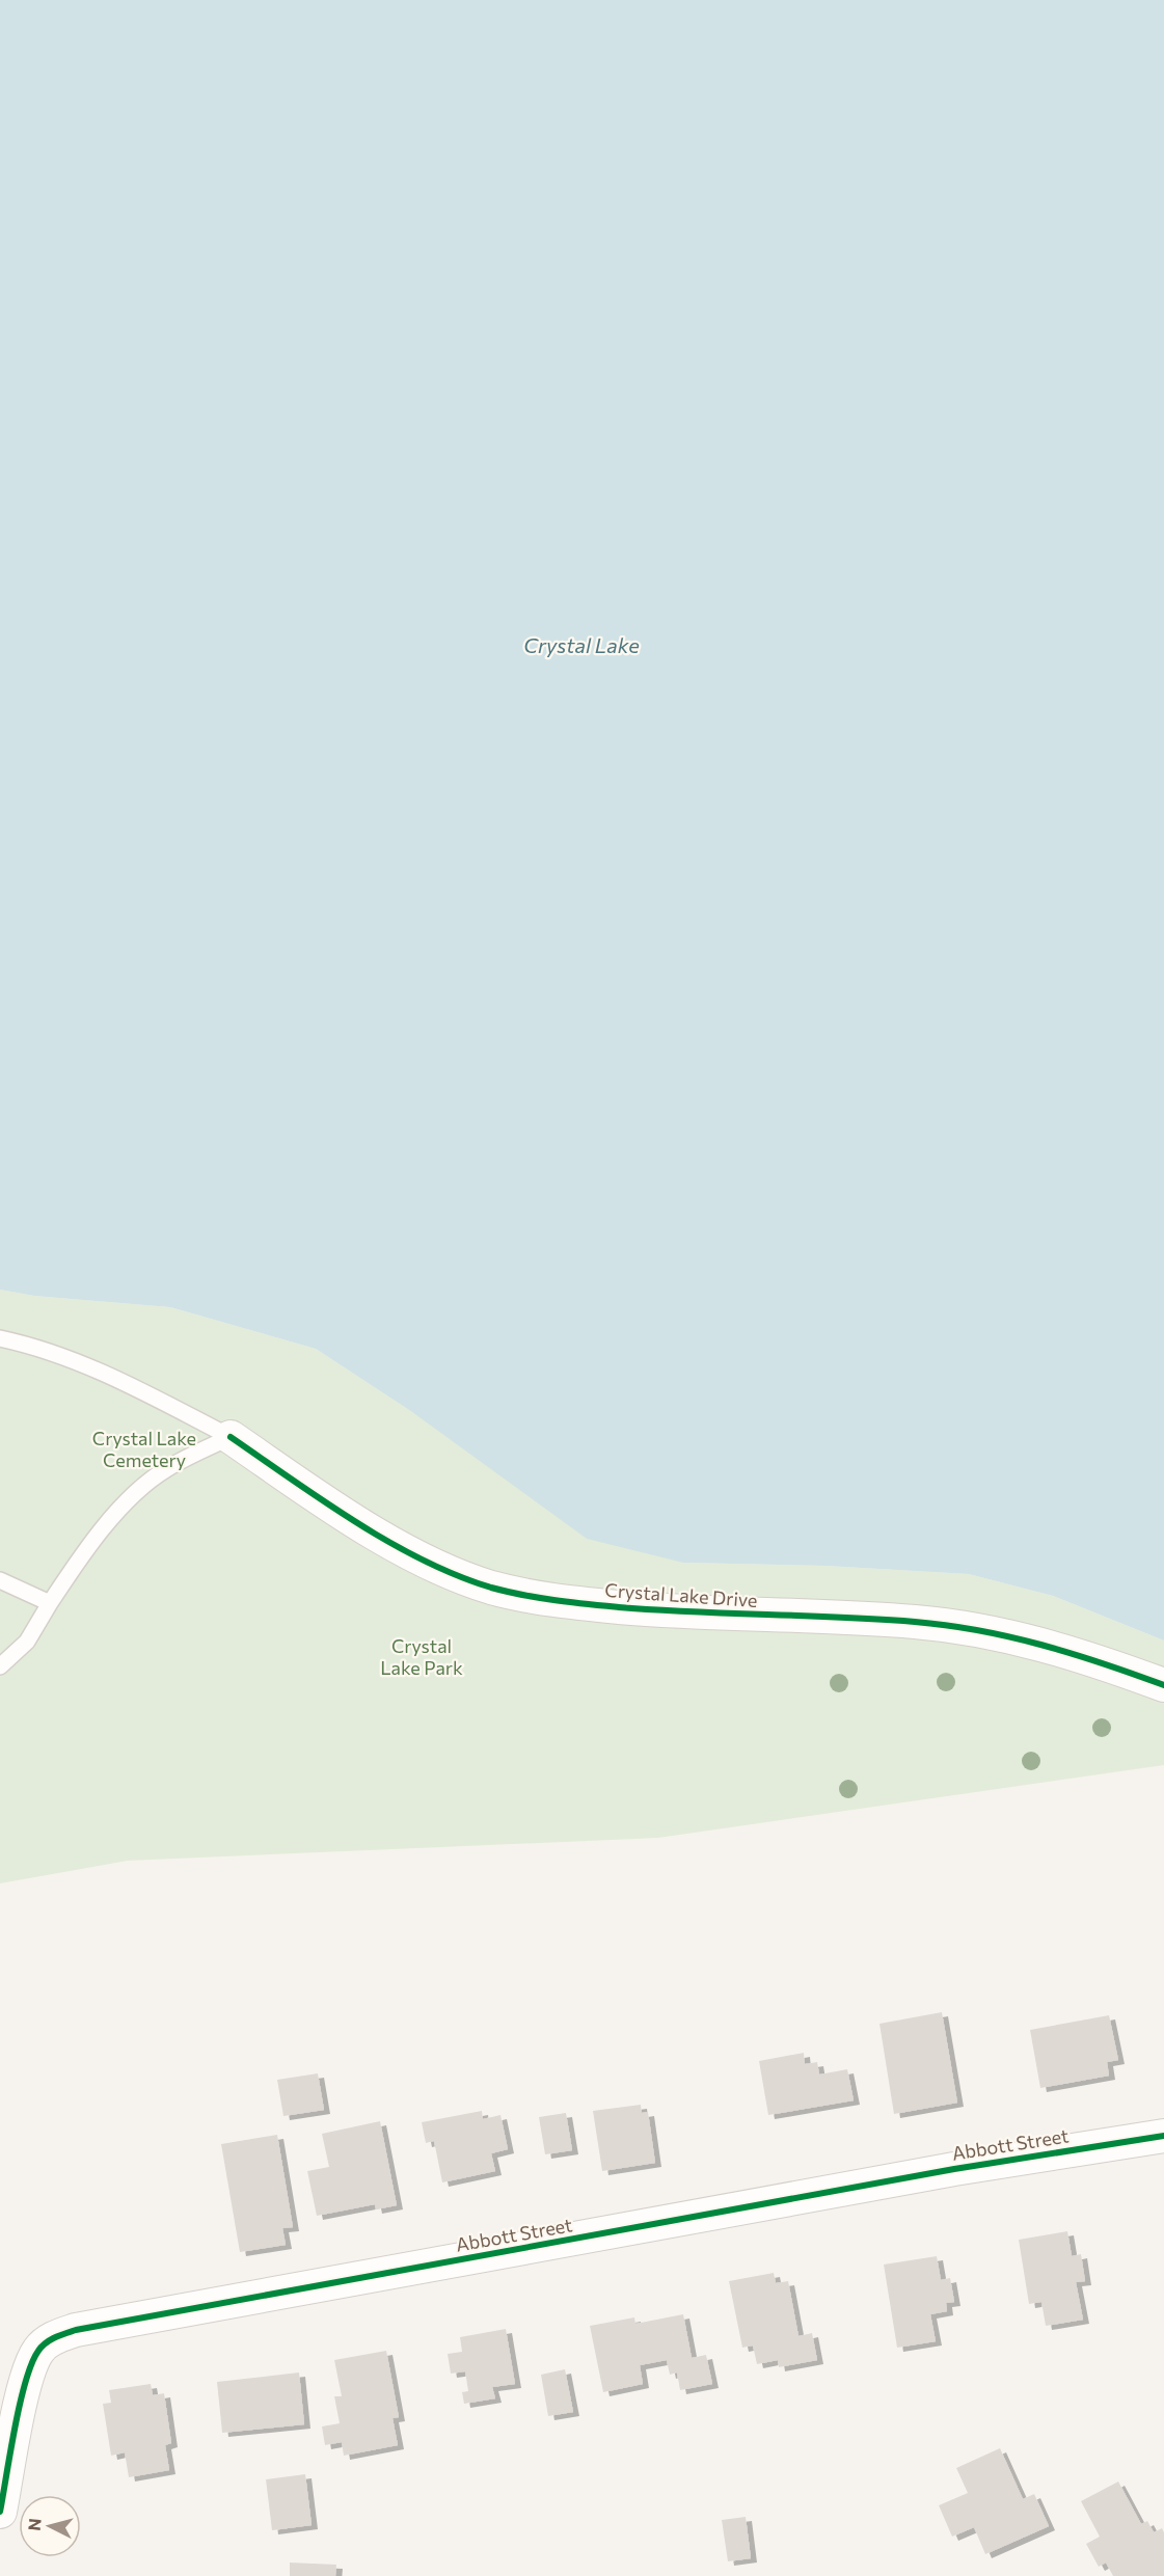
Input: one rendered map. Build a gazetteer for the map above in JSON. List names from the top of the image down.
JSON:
{
  "streets": {
    "street": ["Crystal Lake Drive", "Abbott Street"]
  },
  "water": ["Crystal Lake"],
  "parks": ["Crystal Lake Cemetery", "Crystal Lake Park"],
  "north": "left"
}
